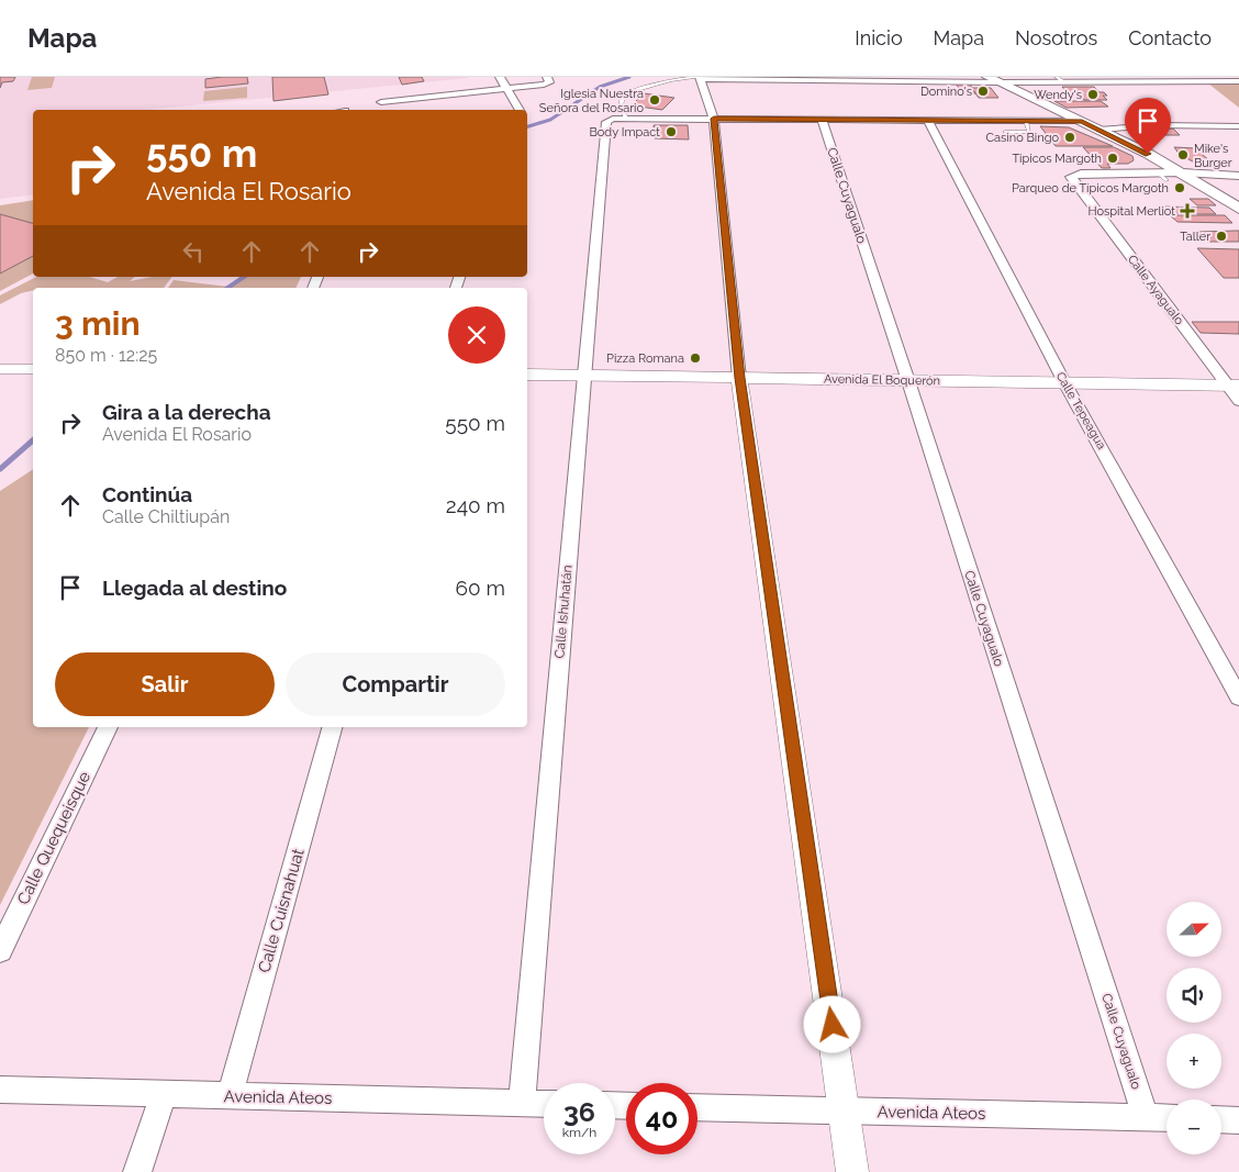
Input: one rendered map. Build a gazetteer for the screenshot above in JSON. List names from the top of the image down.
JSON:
{
  "streets": {
    "street": [
      "Calle Cuyagualo",
      "Calle Ayagualo",
      "Avenida El Boquerón",
      "Calle Tepeagua",
      "Calle Ishuhatán",
      "Calle Quequeisque",
      "Calle Cuisnahuat",
      "Avenida Ateos"
    ]
  },
  "crossings": [
    ["Calle Cuyagualo", "Avenida El Boquerón"],
    ["Calle Cuyagualo", "Avenida Ateos"],
    ["Calle Ayagualo", "Avenida El Boquerón"],
    ["Avenida El Boquerón", "Calle Tepeagua"],
    ["Avenida El Boquerón", "Calle Ishuhatán"],
    ["Calle Ishuhatán", "Avenida Ateos"],
    ["Calle Cuisnahuat", "Avenida Ateos"]
  ],
  "places": {
    "other": [
      "Domino's",
      "Wendy's",
      "Iglesia Nuestra Señora del Rosario",
      "Body Impact",
      "Casino Bingo",
      "Mike's Burger",
      "Tipicos Margoth",
      "Parqueo de Típicos Margoth",
      "Taller",
      "Pizza Romana"
    ],
    "health": ["Hospital Merliot"]
  },
  "north": "right",
  "page": {
    "header": "Mapa",
    "nav": [
      "Inicio",
      "Mapa",
      "Nosotros",
      "Contacto"
    ],
    "turn": ["550 m", "Avenida El Rosario"],
    "heading": ["3 min", "850 m · 12:25"],
    "list": [
      {
        "name": "Gira a la derecha",
        "note": "Avenida El Rosario",
        "value": "550 m"
      },
      {
        "name": "Continúa",
        "note": "Calle Chiltiupán",
        "value": "240 m"
      },
      {
        "name": "Llegada al destino",
        "value": "60 m"
      }
    ],
    "buttons": ["Salir", "Compartir"],
    "map_buttons": ["+", "−"],
    "speed": "36 km/h",
    "limit": "40"
  }
}
